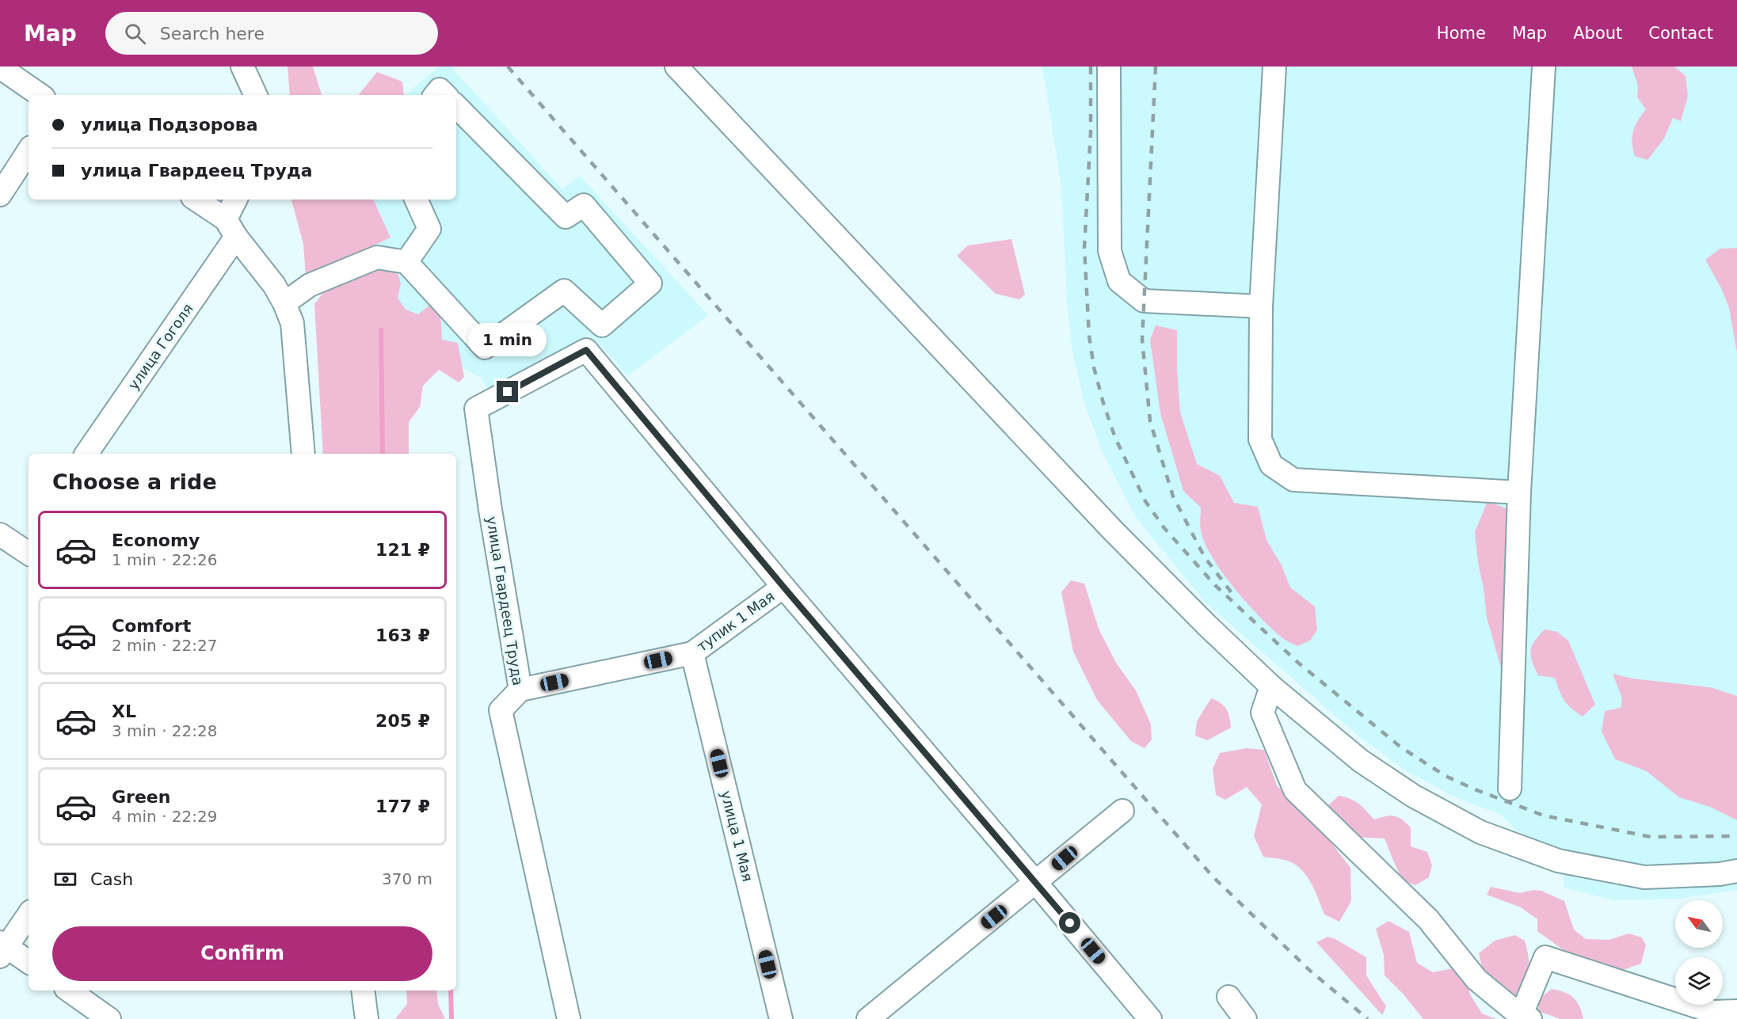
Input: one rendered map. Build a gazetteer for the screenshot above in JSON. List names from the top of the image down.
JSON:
{
  "streets": {
    "street": [
      "улица Гоголя",
      "улица Гвардеец Труда",
      "тупик 1 Мая",
      "улица 1 Мая"
    ]
  },
  "crossings": [
    ["улица Гвардеец Труда", "тупик 1 Мая"],
    ["тупик 1 Мая", "улица 1 Мая"]
  ],
  "north": "top left",
  "page": {
    "header": "Map",
    "search": "Search here",
    "nav": [
      "Home",
      "Map",
      "About",
      "Contact"
    ],
    "banner": ["улица Подзорова", "улица Гвардеец Труда"],
    "bubble": "1 min",
    "heading": "Choose a ride",
    "list": [
      {
        "name": "Economy",
        "note": "1 min · 22:26",
        "value": "121 ₽"
      },
      {
        "name": "Comfort",
        "note": "2 min · 22:27",
        "value": "163 ₽"
      },
      {
        "name": "XL",
        "note": "3 min · 22:28",
        "value": "205 ₽"
      },
      {
        "name": "Green",
        "note": "4 min · 22:29",
        "value": "177 ₽"
      }
    ],
    "pay": ["Cash", "370 m"],
    "buttons": "Confirm"
  }
}
